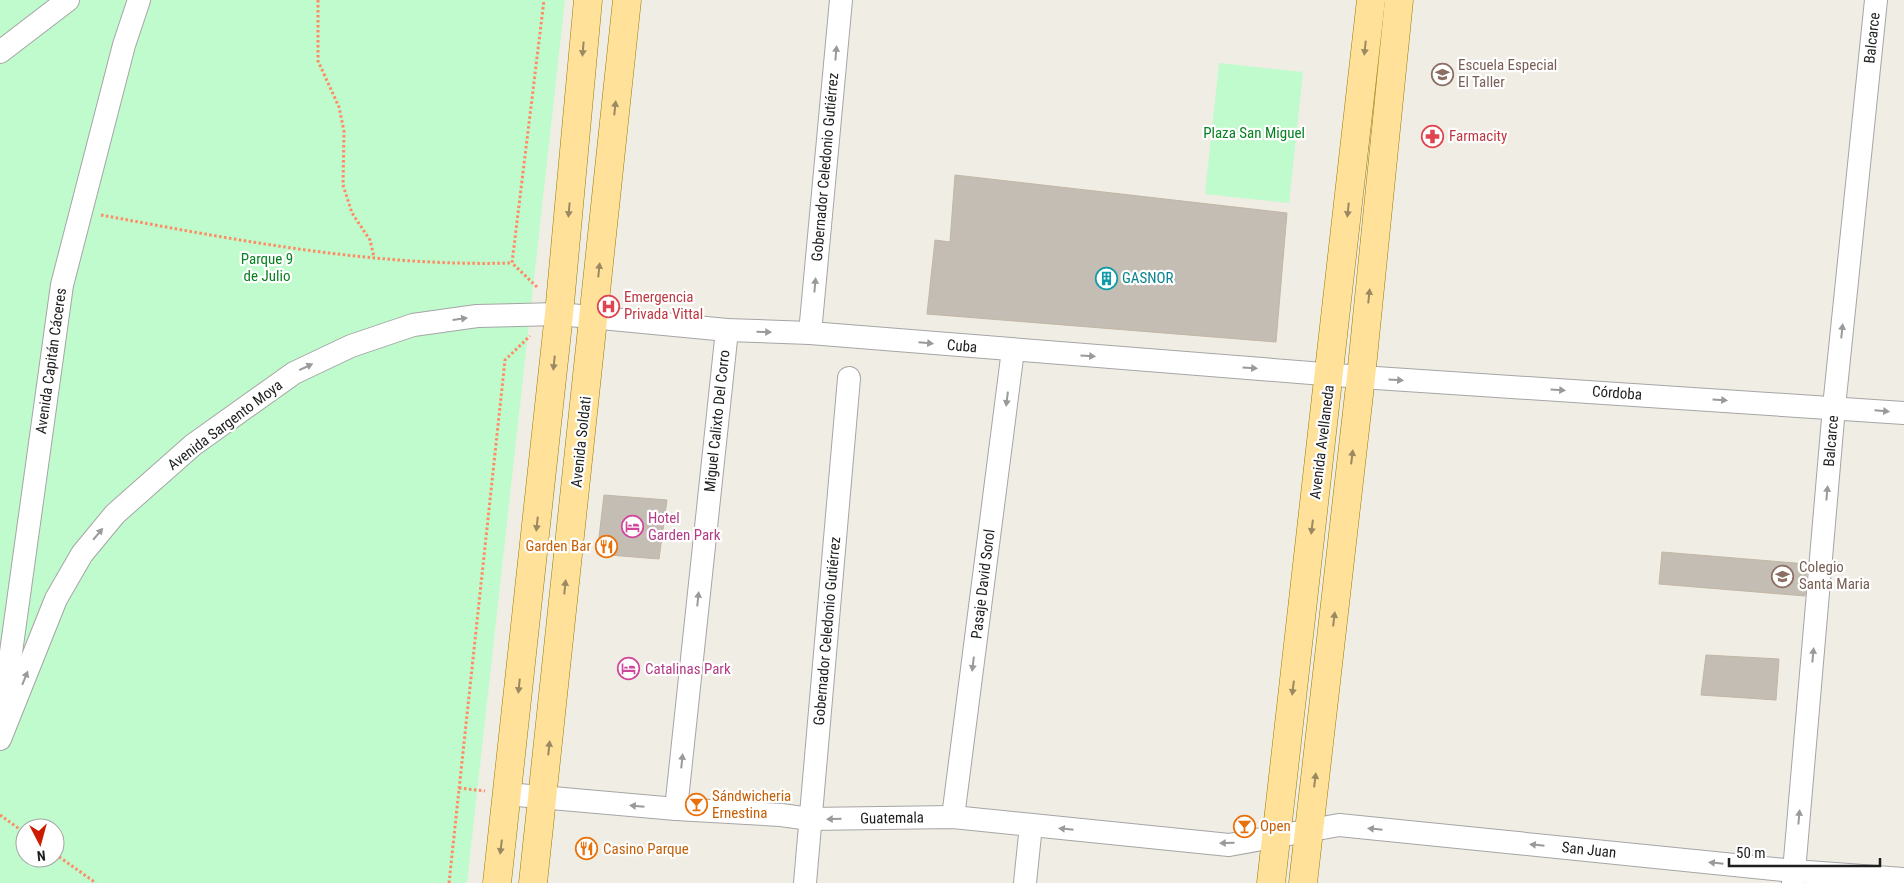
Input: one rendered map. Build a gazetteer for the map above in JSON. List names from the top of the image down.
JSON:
{
  "streets": {
    "main road": ["Avenida Soldati", "Avenida Avellaneda"],
    "street": [
      "Balcarce",
      "Gobernador Celedonio Gutiérrez",
      "Cuba",
      "Avenida Capitán Cáceres",
      "Córdoba",
      "Miguel Calixto Del Corro",
      "Avenida Sargento Moya",
      "Pasaje David Sorol",
      "Guatemala",
      "San Juan"
    ]
  },
  "crossings": [
    ["Balcarce", "Córdoba"],
    ["Balcarce", "San Juan"],
    ["Gobernador Celedonio Gutiérrez", "Cuba"],
    ["Gobernador Celedonio Gutiérrez", "Guatemala"],
    ["Cuba", "Córdoba"],
    ["Cuba", "Miguel Calixto Del Corro"],
    ["Cuba", "Avenida Sargento Moya"],
    ["Cuba", "Avenida Soldati"],
    ["Cuba", "Avenida Avellaneda"],
    ["Cuba", "Pasaje David Sorol"],
    ["Córdoba", "Avenida Avellaneda"],
    ["Miguel Calixto Del Corro", "Guatemala"],
    ["Avenida Sargento Moya", "Avenida Soldati"],
    ["Avenida Soldati", "Guatemala"],
    ["Avenida Avellaneda", "Guatemala"],
    ["Avenida Avellaneda", "San Juan"],
    ["Pasaje David Sorol", "Guatemala"],
    ["Guatemala", "San Juan"]
  ],
  "one_way": [
    "Balcarce",
    "Gobernador Celedonio Gutiérrez",
    "Cuba",
    "Córdoba",
    "Miguel Calixto Del Corro",
    "Avenida Sargento Moya",
    "Pasaje David Sorol",
    "Guatemala",
    "San Juan"
  ],
  "parks": ["Plaza San Miguel", "Parque 9 de Julio"],
  "places": {
    "school or university": ["Escuela Especial El Taller", "Colegio Santa Maria"],
    "pharmacy": ["Farmacity"],
    "building": ["GASNOR"],
    "hospital": ["Emergencia Privada Vittal"],
    "hotel": ["Hotel Garden Park", "Catalinas Park"],
    "restaurant": ["Garden Bar", "Casino Parque"],
    "bar": ["Sándwicheria Ernestina", "Open"]
  },
  "scale_bar": "50 m",
  "north": "bottom"
}
